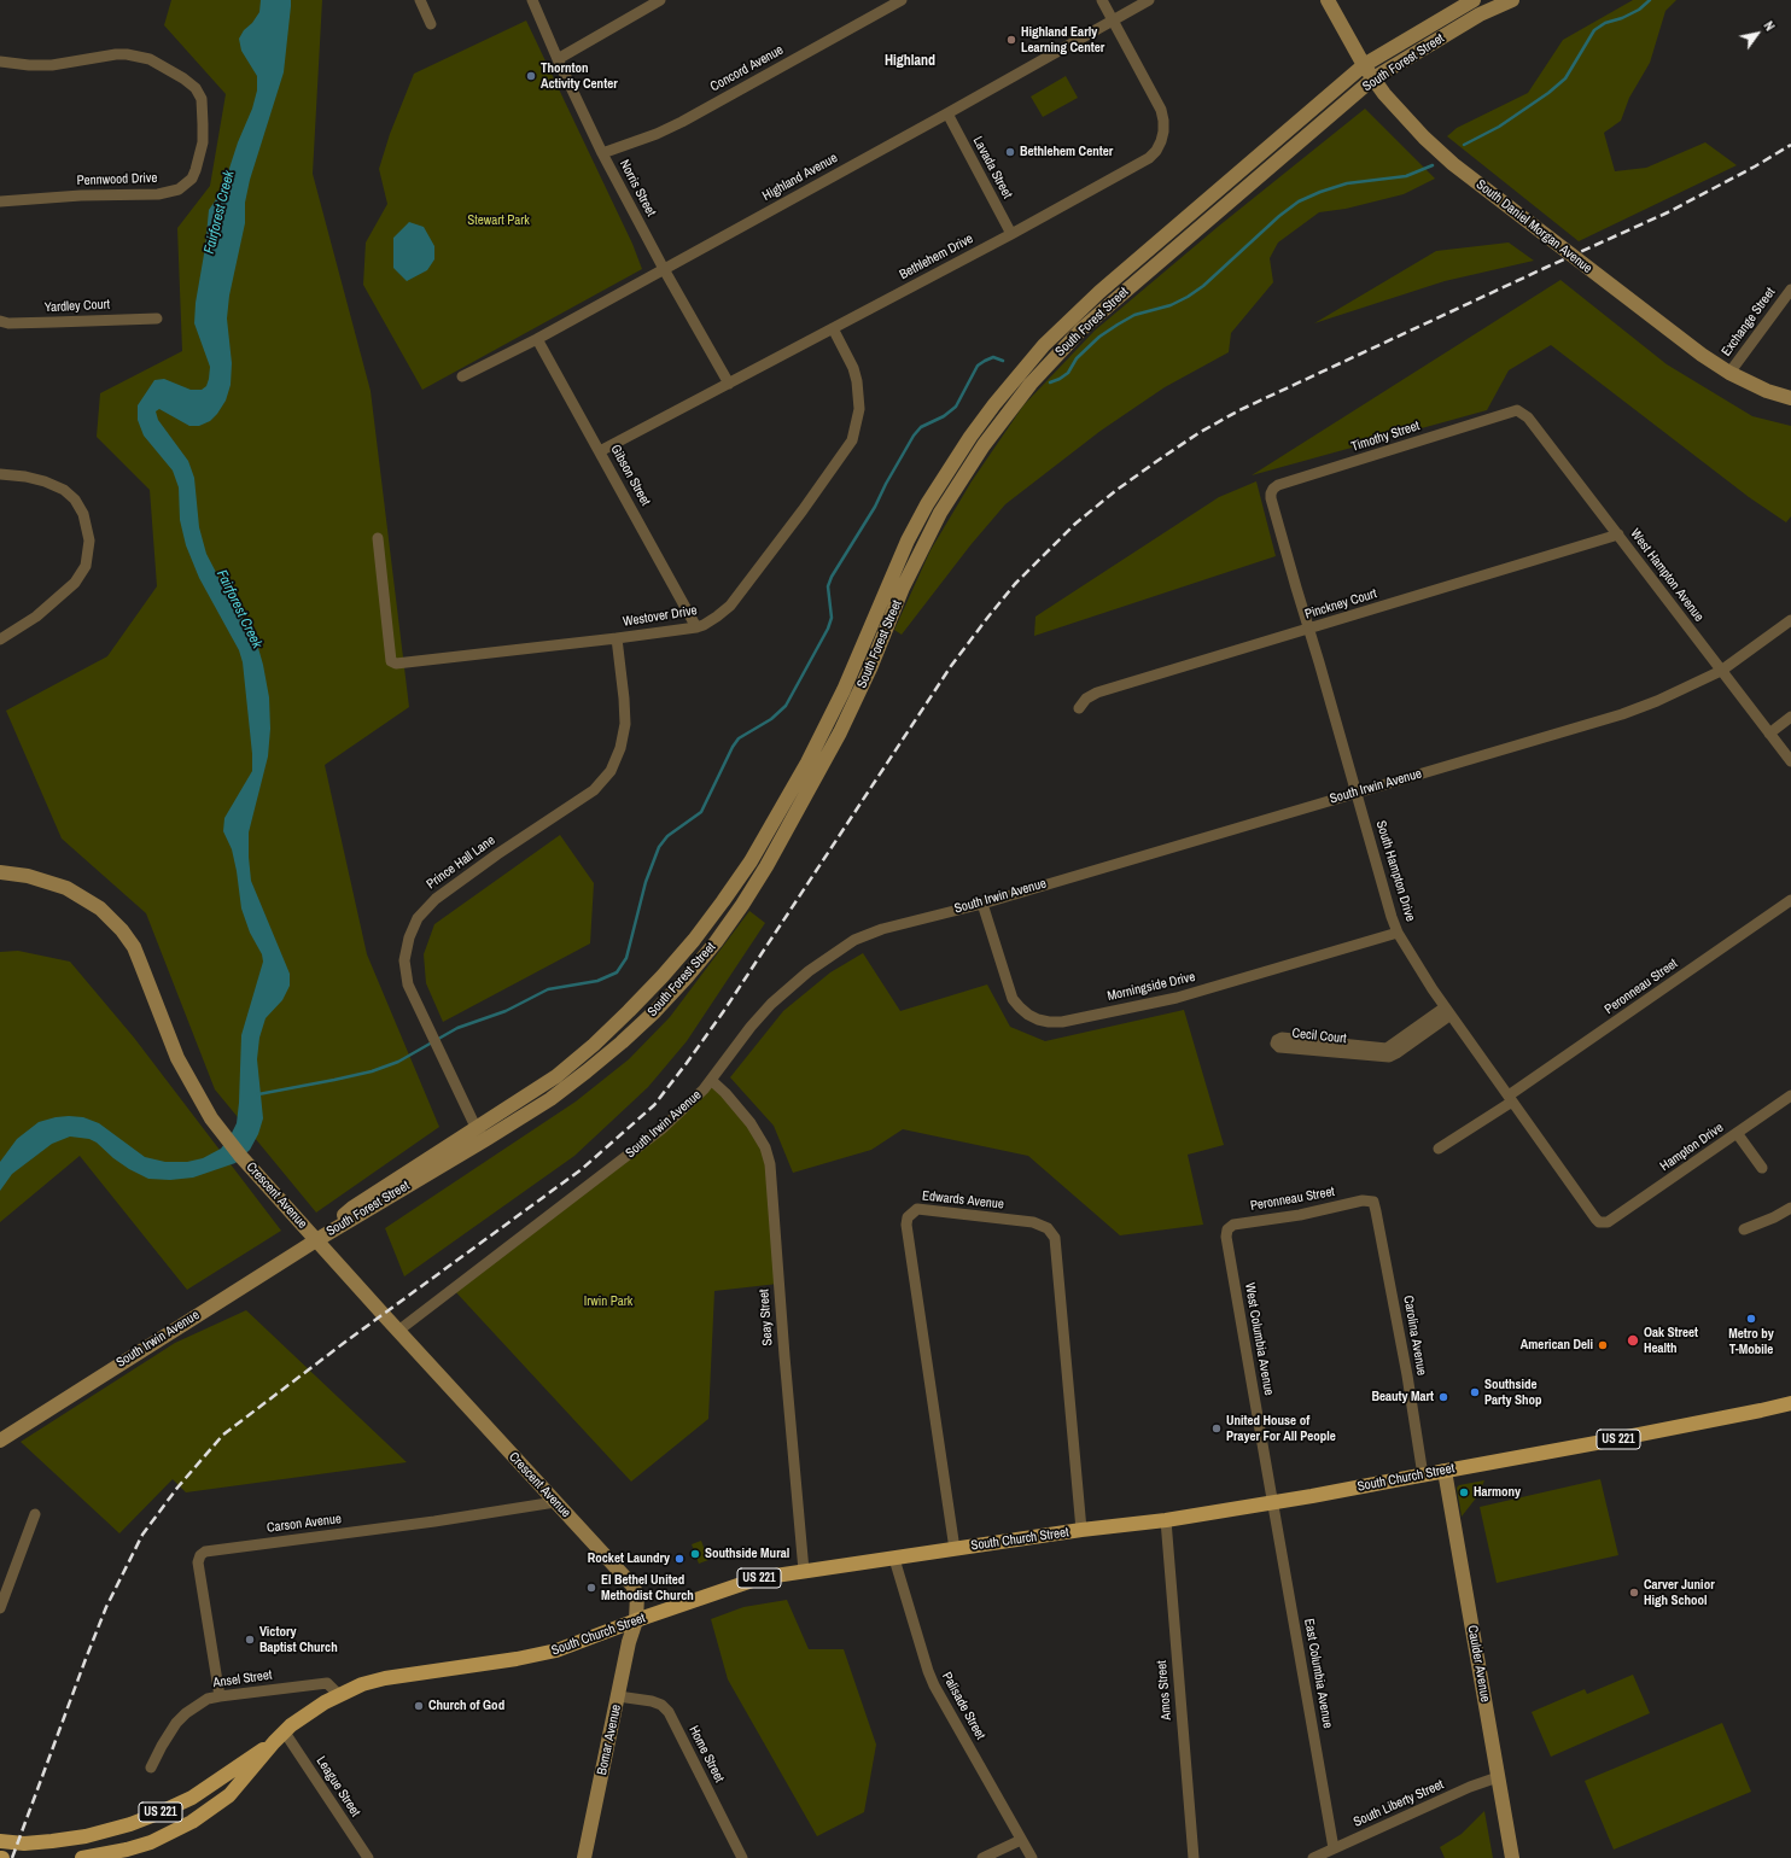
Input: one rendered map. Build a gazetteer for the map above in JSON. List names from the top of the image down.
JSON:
{
  "streets": {
    "main road": ["US 221", "South Church Street"],
    "street": [
      "South Forest Street",
      "Concord Avenue",
      "Lavada Street",
      "Highland Avenue",
      "Pennwood Drive",
      "Norris Street",
      "South Daniel Morgan Avenue",
      "Bethlehem Drive",
      "Yardley Court",
      "Exchange Street",
      "Timothy Street",
      "Gibson Street",
      "West Hampton Avenue",
      "Pinckney Court",
      "Westover Drive",
      "South Irwin Avenue",
      "Prince Hall Lane",
      "South Hampton Drive",
      "Morningside Drive",
      "Peronneau Street",
      "Cecil Court",
      "Hampton Drive",
      "Crescent Avenue",
      "Edwards Avenue",
      "Seay Street",
      "Carolina Avenue",
      "West Columbia Avenue",
      "Carson Avenue",
      "Caulder Avenue",
      "East Columbia Avenue",
      "Ansel Street",
      "Amos Street",
      "Palisade Street",
      "Bomar Avenue",
      "Home Street",
      "League Street",
      "South Liberty Street"
    ]
  },
  "crossings": [
    ["South Forest Street", "South Daniel Morgan Avenue"],
    ["South Forest Street", "South Irwin Avenue"],
    ["South Forest Street", "Prince Hall Lane"],
    ["South Forest Street", "Crescent Avenue"],
    ["Concord Avenue", "Norris Street"],
    ["Lavada Street", "Highland Avenue"],
    ["Lavada Street", "Bethlehem Drive"],
    ["Highland Avenue", "Norris Street"],
    ["Highland Avenue", "Bethlehem Drive"],
    ["Highland Avenue", "Gibson Street"],
    ["Norris Street", "Bethlehem Drive"],
    ["South Daniel Morgan Avenue", "Exchange Street"],
    ["Bethlehem Drive", "Gibson Street"],
    ["Bethlehem Drive", "Westover Drive"],
    ["Timothy Street", "West Hampton Avenue"],
    ["Timothy Street", "South Hampton Drive"],
    ["Gibson Street", "Westover Drive"],
    ["West Hampton Avenue", "Pinckney Court"],
    ["West Hampton Avenue", "South Irwin Avenue"],
    ["Pinckney Court", "South Hampton Drive"],
    ["Westover Drive", "Prince Hall Lane"],
    ["South Irwin Avenue", "South Hampton Drive"],
    ["South Irwin Avenue", "Morningside Drive"],
    ["South Irwin Avenue", "Crescent Avenue"],
    ["South Irwin Avenue", "Seay Street"],
    ["South Hampton Drive", "Morningside Drive"],
    ["South Hampton Drive", "Peronneau Street"],
    ["South Hampton Drive", "Hampton Drive"],
    ["Peronneau Street", "Carolina Avenue"],
    ["Peronneau Street", "West Columbia Avenue"],
    ["Crescent Avenue", "South Church Street"],
    ["Crescent Avenue", "Carson Avenue"],
    ["Crescent Avenue", "Bomar Avenue"],
    ["Edwards Avenue", "South Church Street"],
    ["Seay Street", "South Church Street"],
    ["Carolina Avenue", "South Church Street"],
    ["West Columbia Avenue", "South Church Street"],
    ["West Columbia Avenue", "East Columbia Avenue"],
    ["US 221", "South Church Street"],
    ["South Church Street", "Caulder Avenue"],
    ["South Church Street", "East Columbia Avenue"],
    ["South Church Street", "Ansel Street"],
    ["South Church Street", "Amos Street"],
    ["South Church Street", "Palisade Street"],
    ["South Church Street", "Bomar Avenue"],
    ["South Church Street", "League Street"],
    ["Carson Avenue", "Ansel Street"],
    ["Caulder Avenue", "South Liberty Street"],
    ["East Columbia Avenue", "South Liberty Street"],
    ["Bomar Avenue", "Home Street"]
  ],
  "districts": ["Highland"],
  "water": ["Fairforest Creek"],
  "parks": ["Stewart Park", "Irwin Park"],
  "places": [
    "Highland Early Learning Center",
    "Thornton Activity Center",
    "Bethlehem Center",
    "Metro by T-Mobile",
    "Oak Street Health",
    "American Deli",
    "Southside Party Shop",
    "Beauty Mart",
    "United House of Prayer For All People",
    "Harmony",
    "Southside Mural",
    "Rocket Laundry",
    "El Bethel United Methodist Church",
    "Carver Junior High School",
    "Victory Baptist Church",
    "Church of God"
  ],
  "north": "top right"
}
